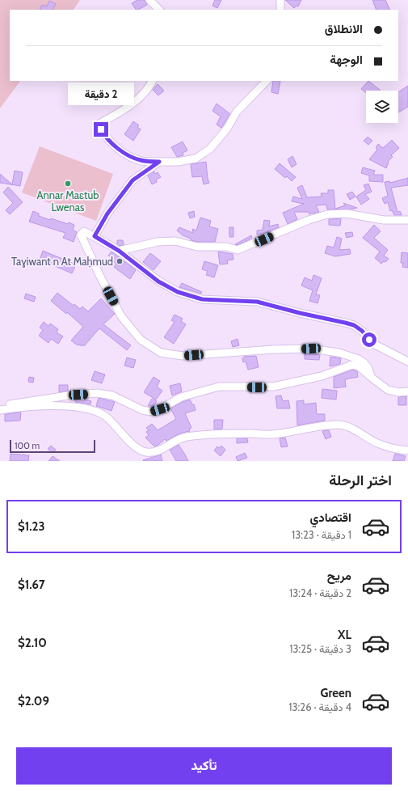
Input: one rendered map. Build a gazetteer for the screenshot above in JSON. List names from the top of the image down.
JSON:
{
  "places": ["Annar Maɛtub Lwenas", "Taɣiwant n At Maḥmud"],
  "scale_bar": "100 m",
  "page": {
    "banner": ["الانطلاق", "الوجهة"],
    "bubble": "2 دقيقة",
    "scale": "100 m",
    "heading": "اختر الرحلة",
    "list": [
      {
        "name": "اقتصادي",
        "note": "1 دقيقة · 13:23",
        "value": "$1.23"
      },
      {
        "name": "مريح",
        "note": "2 دقيقة · 13:24",
        "value": "$1.67"
      },
      {
        "name": "XL",
        "note": "3 دقيقة · 13:25",
        "value": "$2.10"
      },
      {
        "name": "Green",
        "note": "4 دقيقة · 13:26",
        "value": "$2.09"
      }
    ],
    "buttons": "تأكيد"
  }
}
